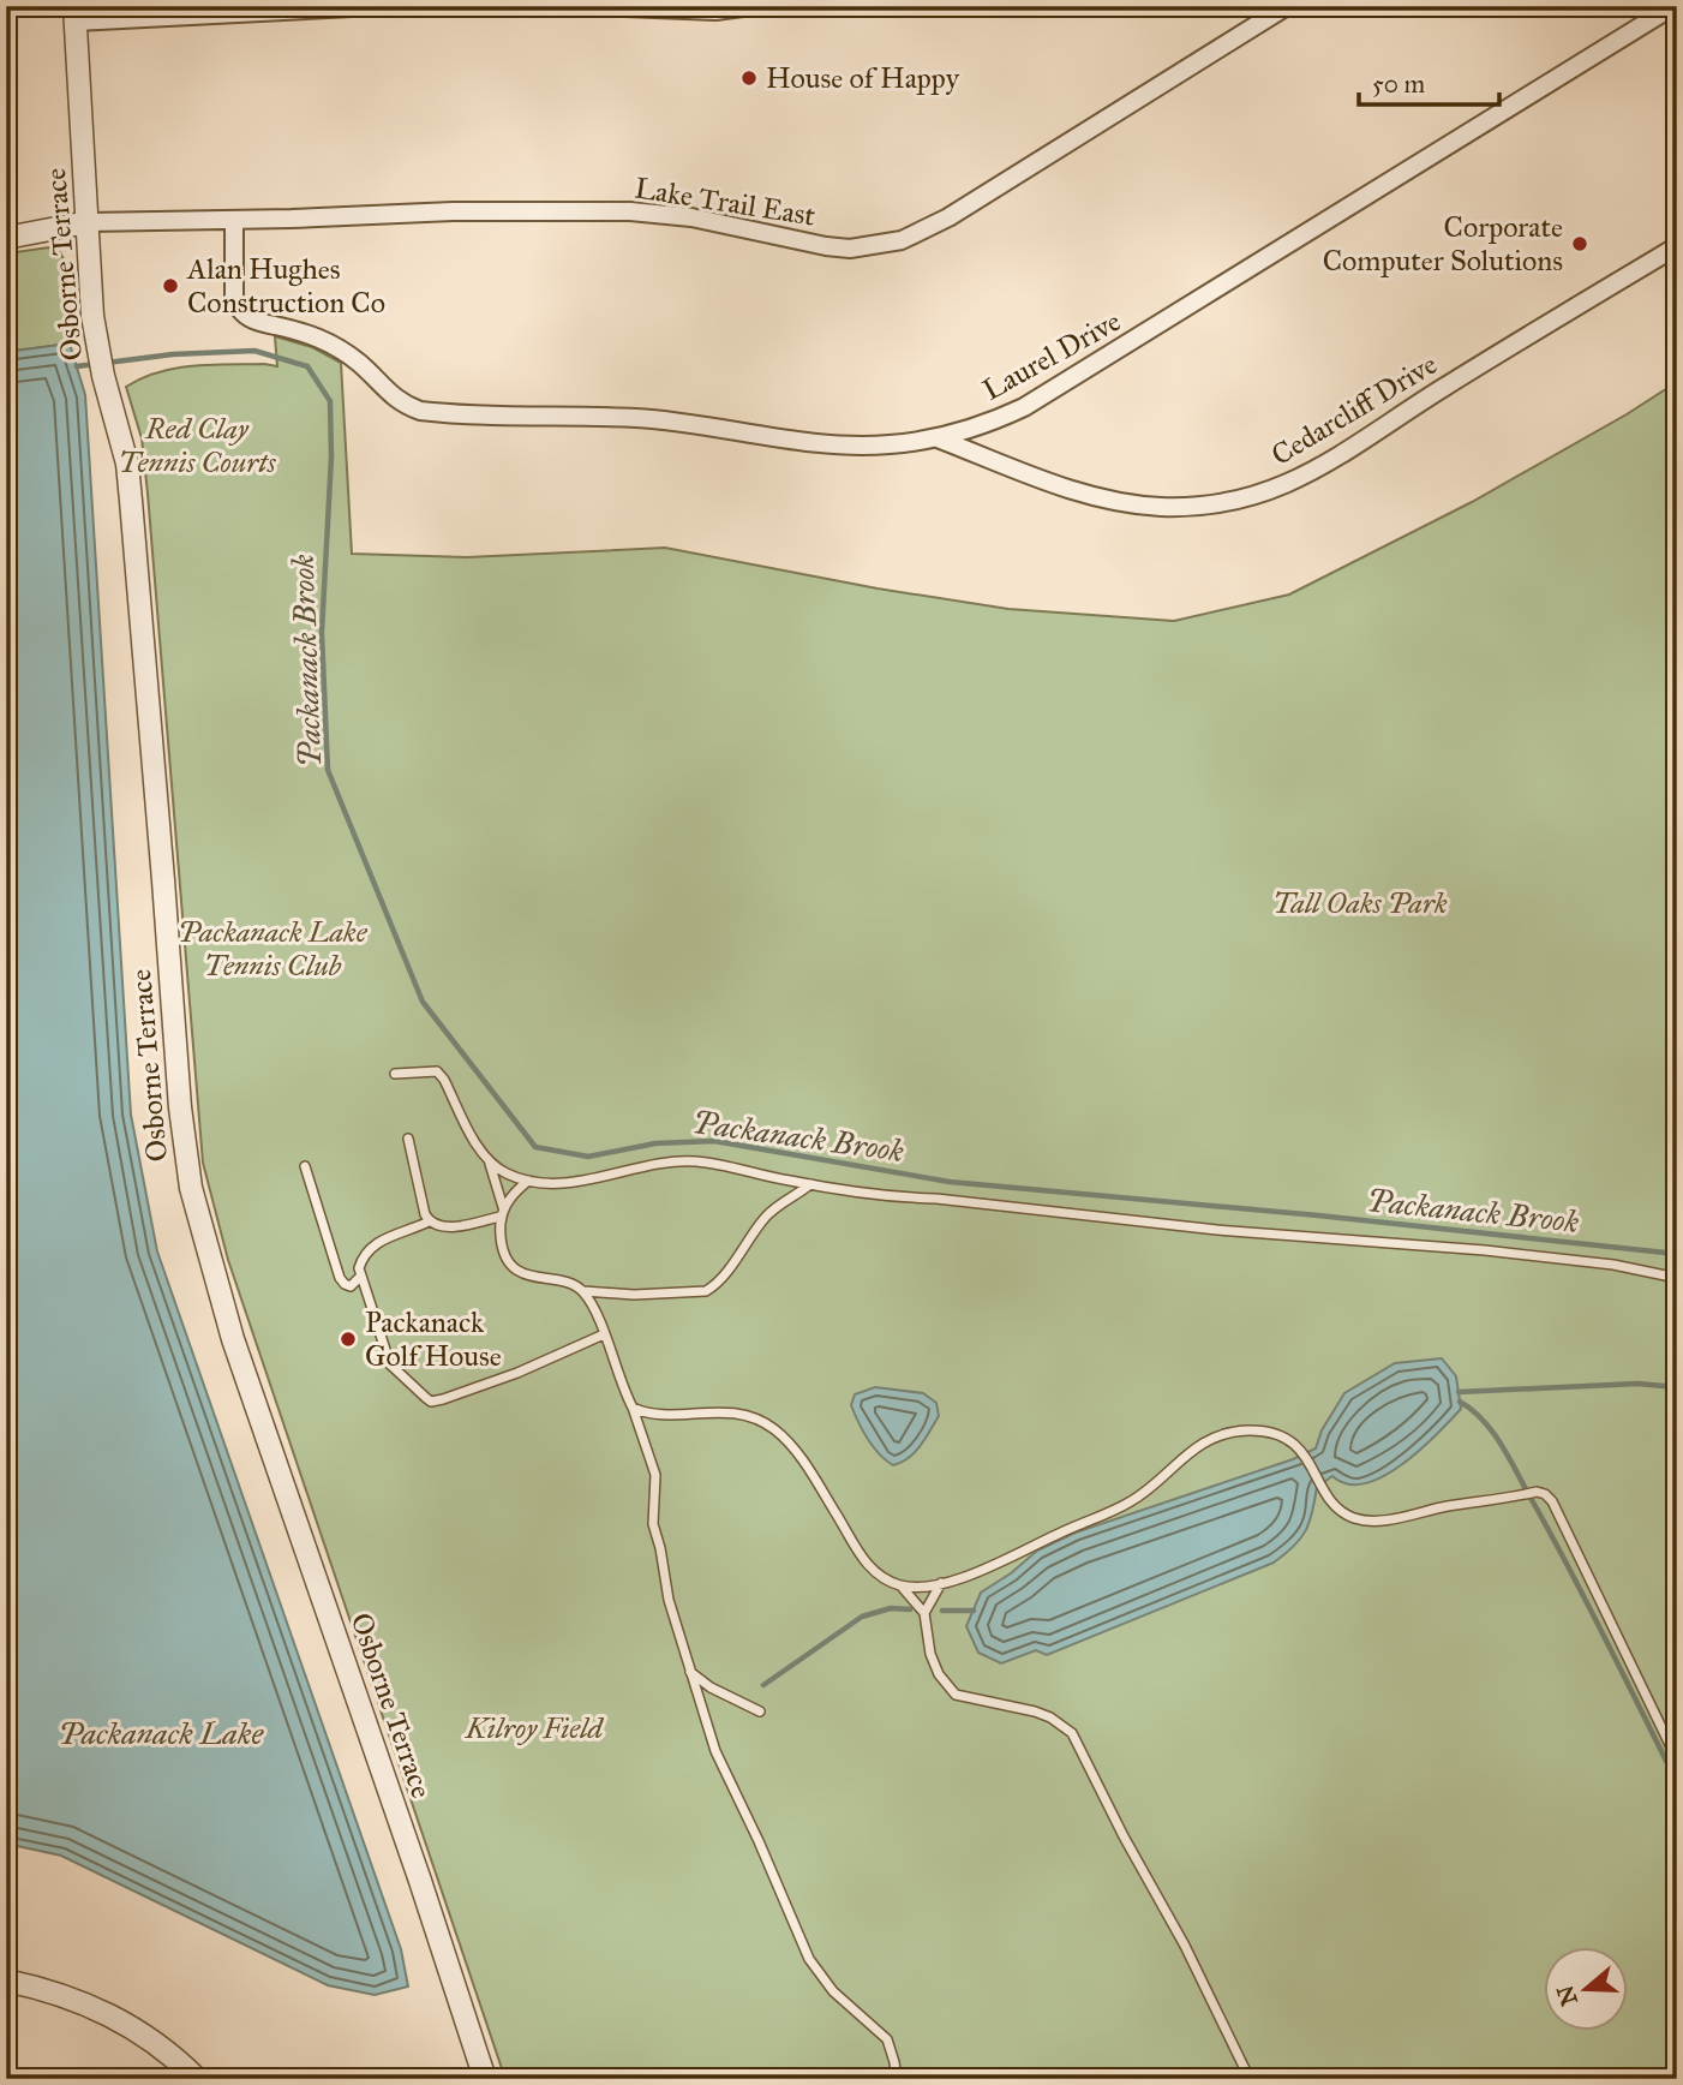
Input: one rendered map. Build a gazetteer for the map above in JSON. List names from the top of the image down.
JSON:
{
  "streets": {
    "street": [
      "Lake Trail East",
      "Osborne Terrace",
      "Laurel Drive",
      "Cedarcliff Drive"
    ]
  },
  "crossings": [
    ["Lake Trail East", "Osborne Terrace"],
    ["Lake Trail East", "Laurel Drive"],
    ["Laurel Drive", "Cedarcliff Drive"]
  ],
  "water": ["Packanack Brook", "Packanack Lake"],
  "parks": [
    "Red Clay Tennis Courts",
    "Tall Oaks Park",
    "Packanack Lake Tennis Club",
    "Kilroy Field"
  ],
  "places": [
    "House of Happy",
    "Corporate Computer Solutions",
    "Alan Hughes Construction Co",
    "Packanack Golf House"
  ],
  "scale_bar": "50 m",
  "north": "left"
}
